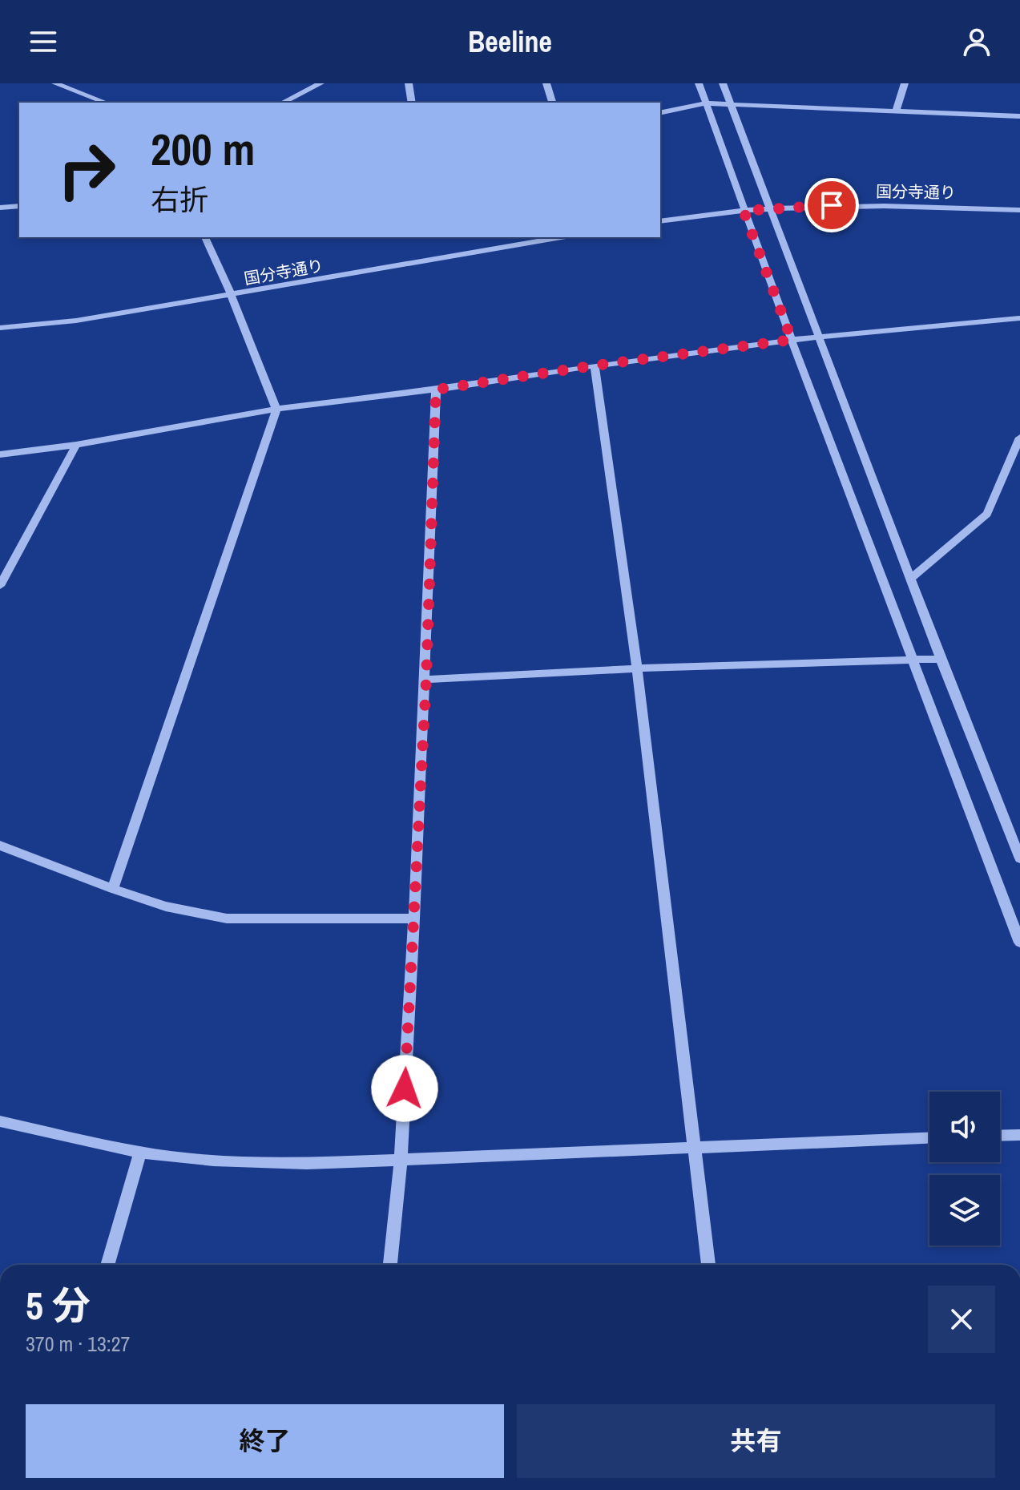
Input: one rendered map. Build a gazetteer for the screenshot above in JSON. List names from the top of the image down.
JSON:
{
  "streets": {
    "street": ["国分寺通り"]
  },
  "page": {
    "header": "Beeline",
    "turn": ["200 m", "右折"],
    "heading": ["5 分", "370 m · 13:27"],
    "buttons": ["終了", "共有"]
  }
}
